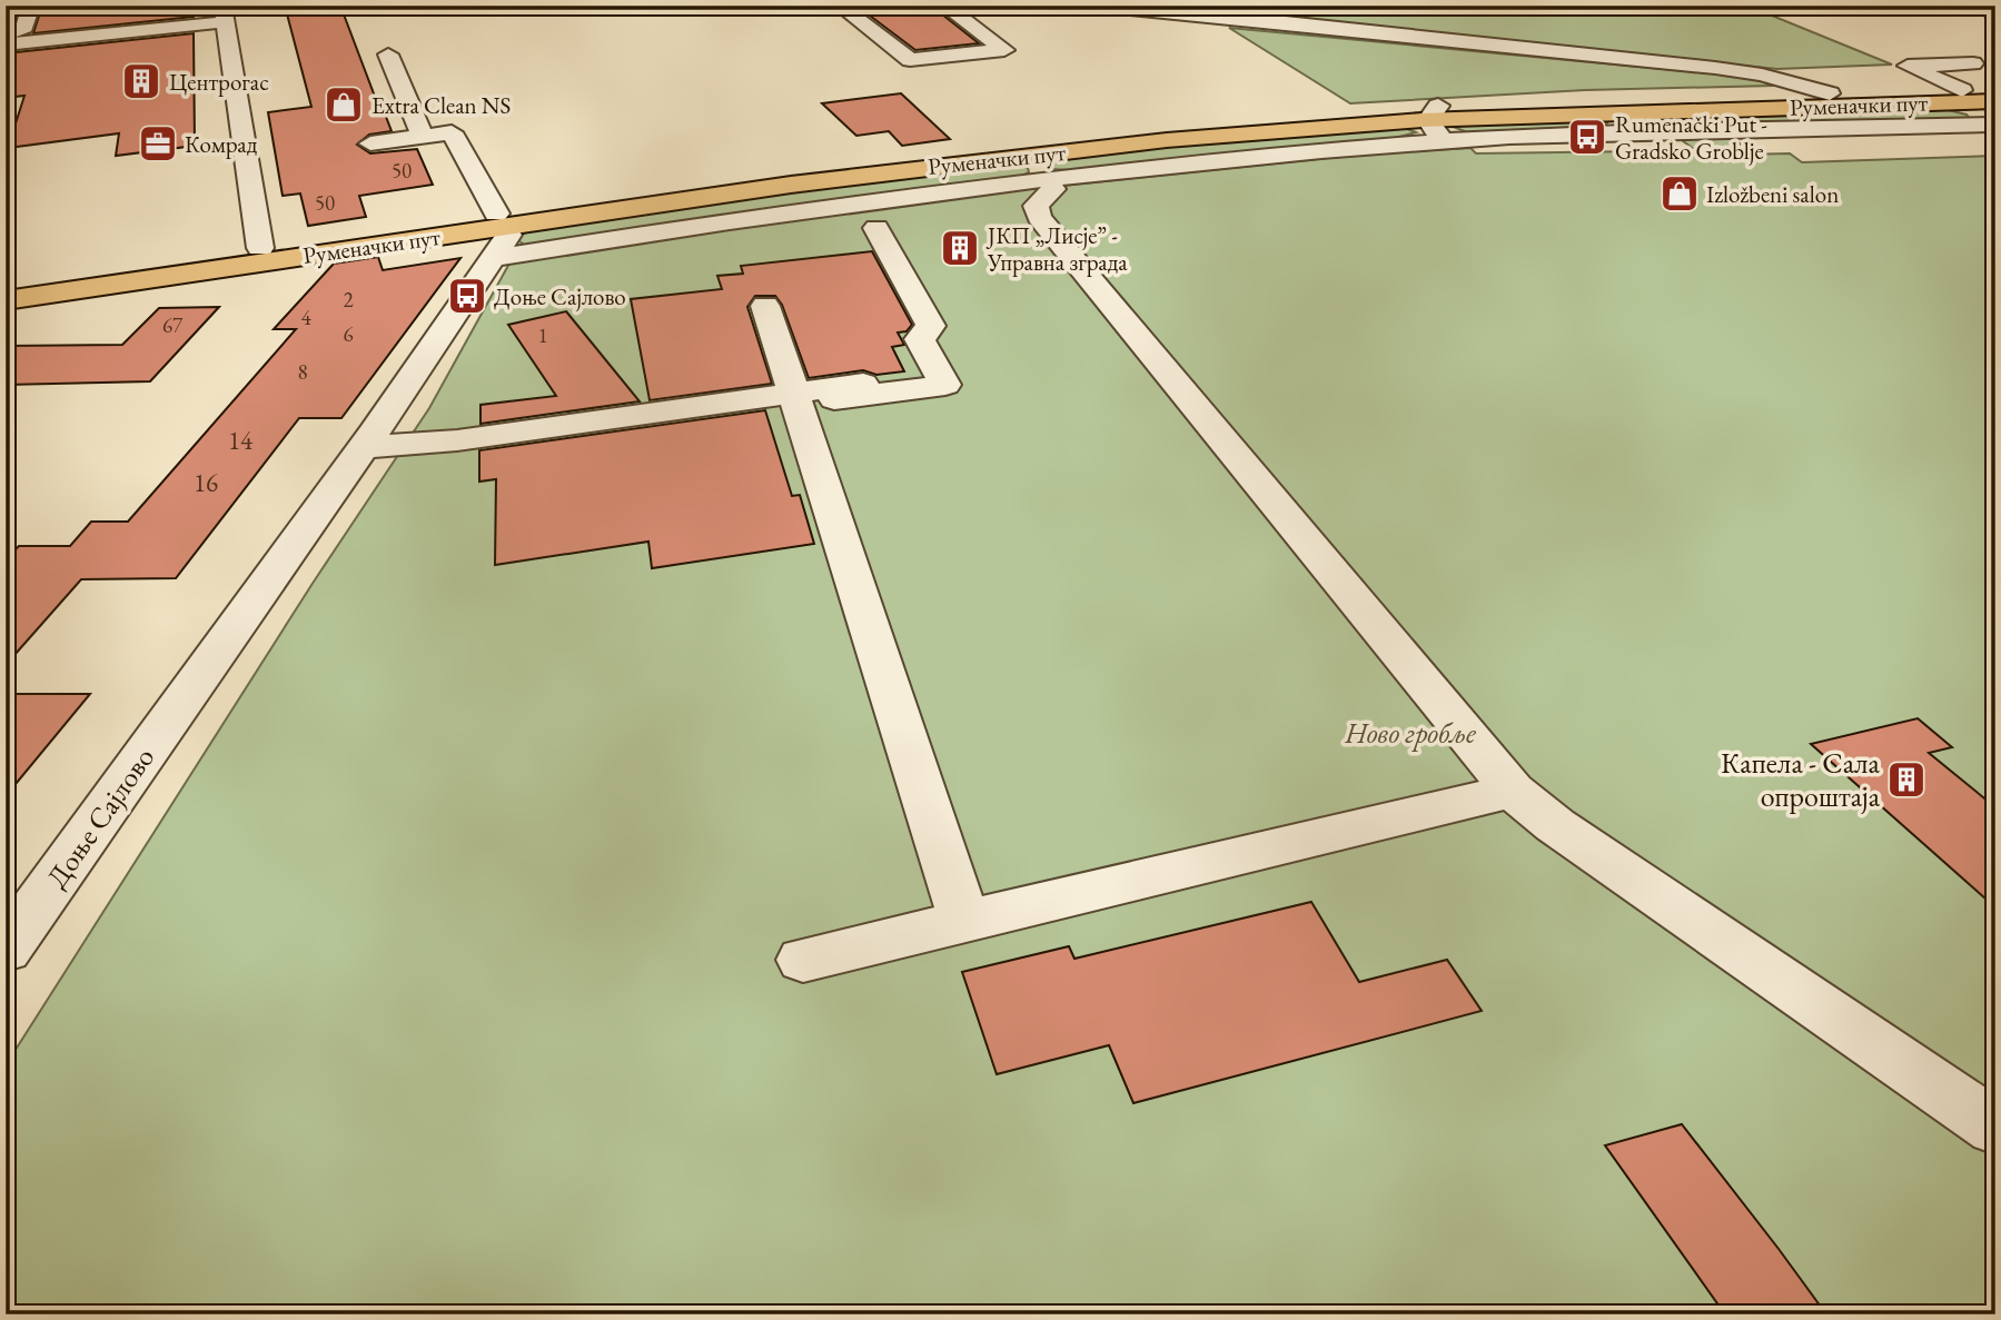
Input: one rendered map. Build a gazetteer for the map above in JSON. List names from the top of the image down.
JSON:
{
  "streets": {
    "main road": ["Руменачки пут"],
    "street": ["Доње Сајлово"]
  },
  "crossings": [
    ["Руменачки пут", "Доње Сајлово"]
  ],
  "parks": ["Ново гробље"],
  "places": {
    "building": ["Центрогас", "ЈКП „Лисје” - Управна зграда", "Капела - Сала опроштаја"],
    "shop": ["Extra Clean NS", "Izložbeni salon"],
    "bus stop": ["Rumenački Put - Gradsko Groblje", "Доње Сајлово"],
    "office": ["Комрад"]
  },
  "house_numbers": [
    "50",
    "50",
    "2",
    "4",
    "67",
    "6",
    "1",
    "8",
    "14",
    "16"
  ]
}
